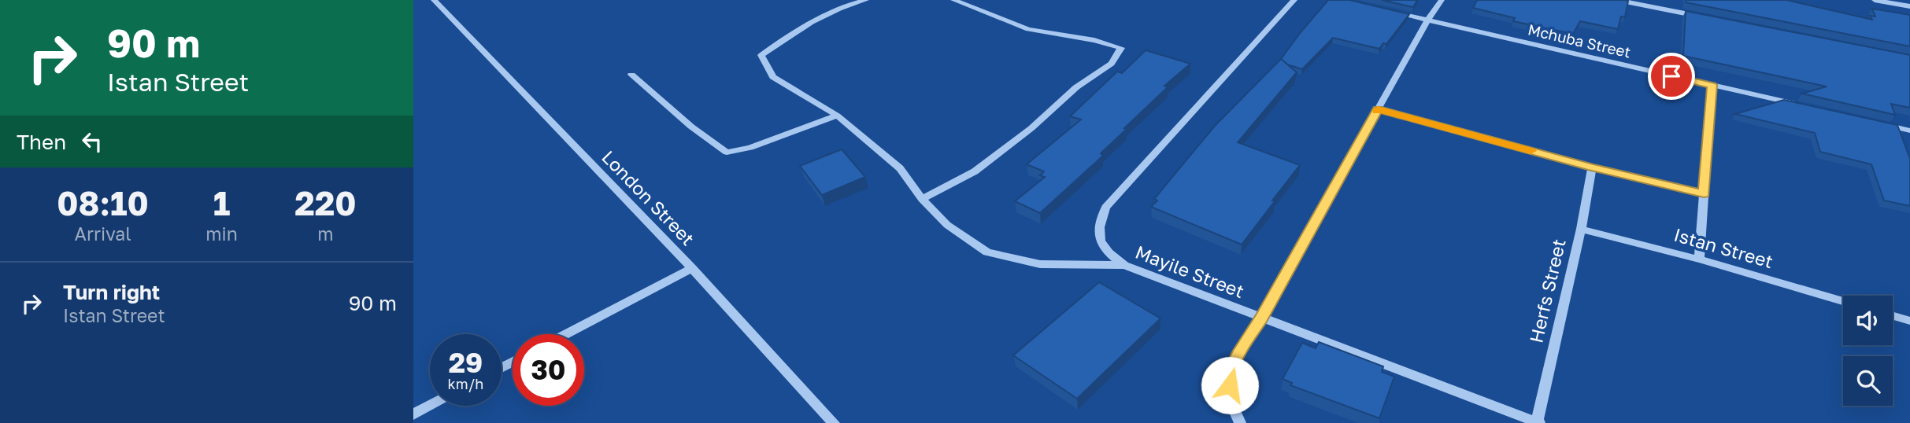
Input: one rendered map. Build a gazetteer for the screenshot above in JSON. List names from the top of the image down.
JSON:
{
  "streets": {
    "street": [
      "Mchuba Street",
      "London Street",
      "Istan Street",
      "Mayile Street",
      "Herfs Street"
    ]
  },
  "crossings": [
    ["Istan Street", "Herfs Street"],
    ["Mayile Street", "Herfs Street"]
  ],
  "page": {
    "turn": ["90 m", "Istan Street"],
    "then": "Then",
    "eta": [
      "08:10",
      "Arrival",
      "1",
      "min",
      "220",
      "m"
    ],
    "list": [
      {
        "name": "Turn right",
        "note": "Istan Street",
        "value": "90 m"
      }
    ],
    "speed": "29 km/h",
    "limit": "30"
  }
}
